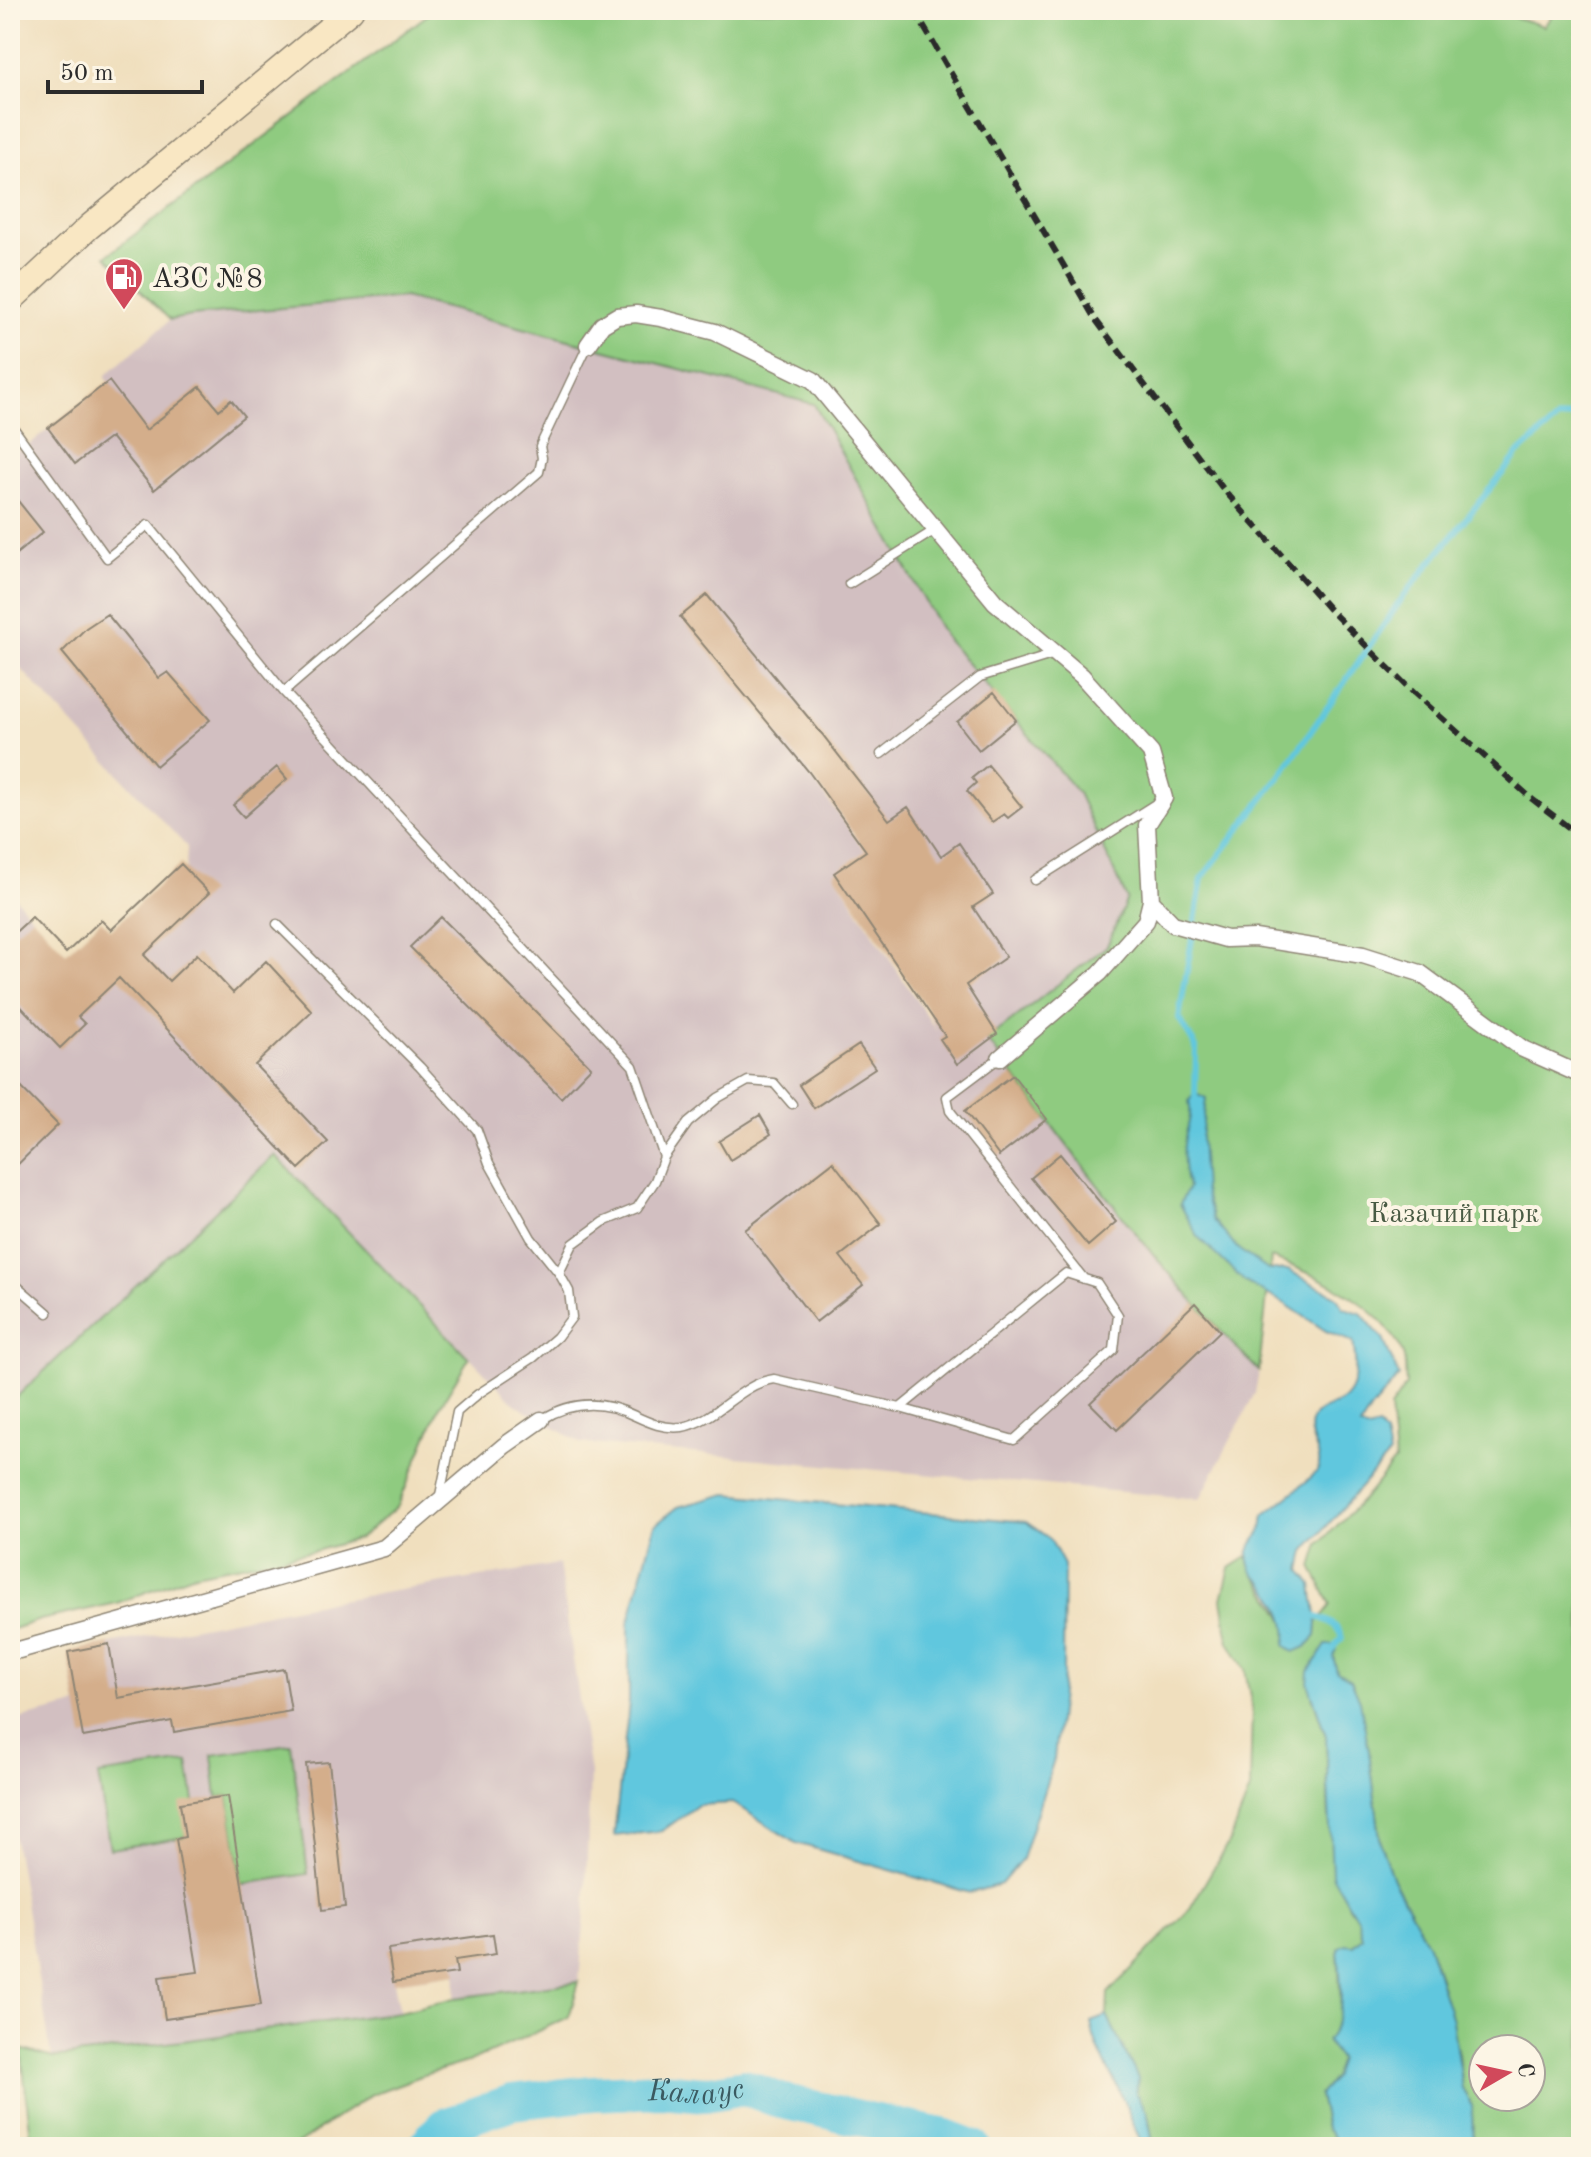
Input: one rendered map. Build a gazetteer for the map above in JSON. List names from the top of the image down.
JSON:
{
  "water": ["Калаус"],
  "parks": ["Казачий парк"],
  "places": {
    "fuel station": ["АЗС №8"]
  },
  "scale_bar": "50 m",
  "north": "right"
}
